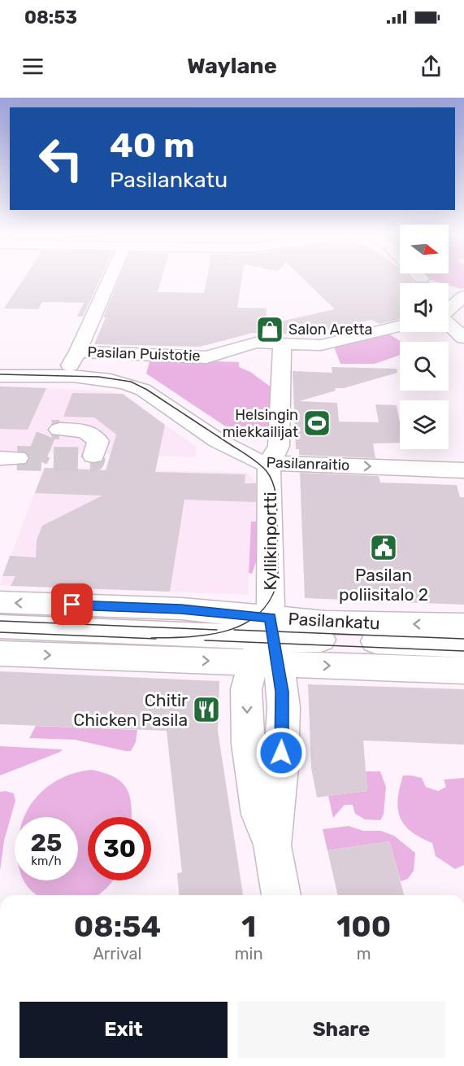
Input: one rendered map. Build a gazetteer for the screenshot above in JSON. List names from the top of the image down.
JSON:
{
  "streets": {
    "street": [
      "Pasilan Puistotie",
      "Pasilanraitio",
      "Kyllikinportti",
      "Pasilankatu"
    ]
  },
  "crossings": [
    ["Pasilanraitio", "Kyllikinportti"],
    ["Kyllikinportti", "Pasilankatu"]
  ],
  "one_way": ["Pasilanraitio"],
  "places": {
    "shop": ["Salon Aretta"],
    "sports": ["Helsingin miekkailijat"],
    "public building": ["Pasilan poliisitalo 2"],
    "restaurant": ["Chitir Chicken Pasila"]
  },
  "north": "right",
  "page": {
    "status": "08:53",
    "header": "Waylane",
    "turn": ["40 m", "Pasilankatu"],
    "speed": "25 km/h",
    "limit": "30",
    "eta": [
      "08:54",
      "Arrival",
      "1",
      "min",
      "100",
      "m"
    ],
    "buttons": ["Exit", "Share"]
  }
}
